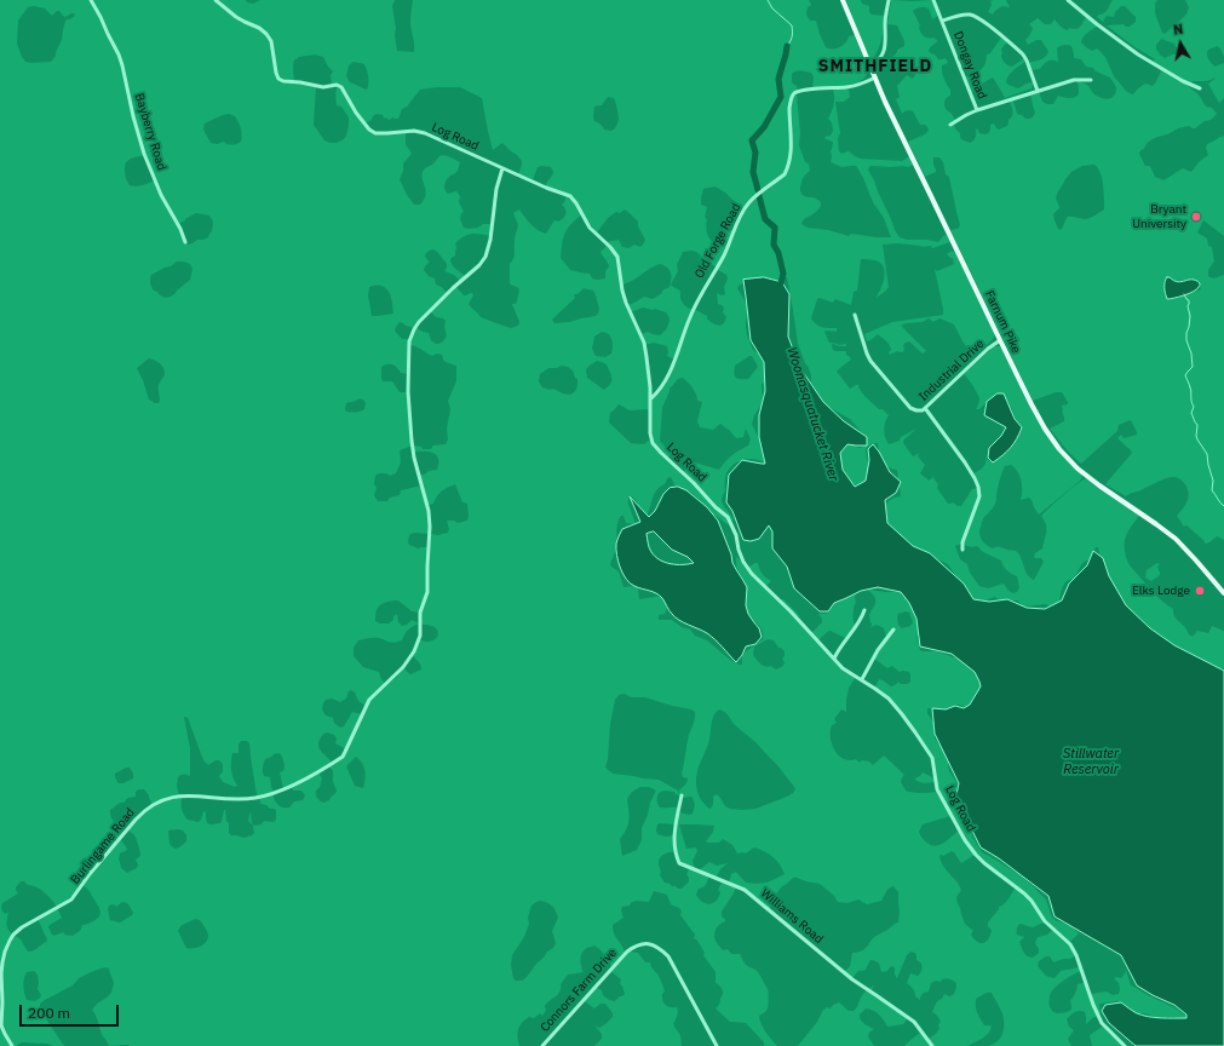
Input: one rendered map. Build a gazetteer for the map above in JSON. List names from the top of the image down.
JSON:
{
  "streets": {
    "main road": ["Farnum Pike"],
    "street": [
      "Dongay Road",
      "Bayberry Road",
      "Log Road",
      "Old Forge Road",
      "Industrial Drive",
      "Burlingame Road",
      "Williams Road",
      "Connors Farm Drive"
    ]
  },
  "crossings": [
    ["Log Road", "Old Forge Road"],
    ["Log Road", "Burlingame Road"],
    ["Old Forge Road", "Farnum Pike"],
    ["Farnum Pike", "Industrial Drive"]
  ],
  "districts": ["SMITHFIELD"],
  "water": ["Woonasquatucket River", "Stillwater Reservoir"],
  "places": ["Bryant University", "Elks Lodge"],
  "scale_bar": "200 m",
  "north": "top"
}
